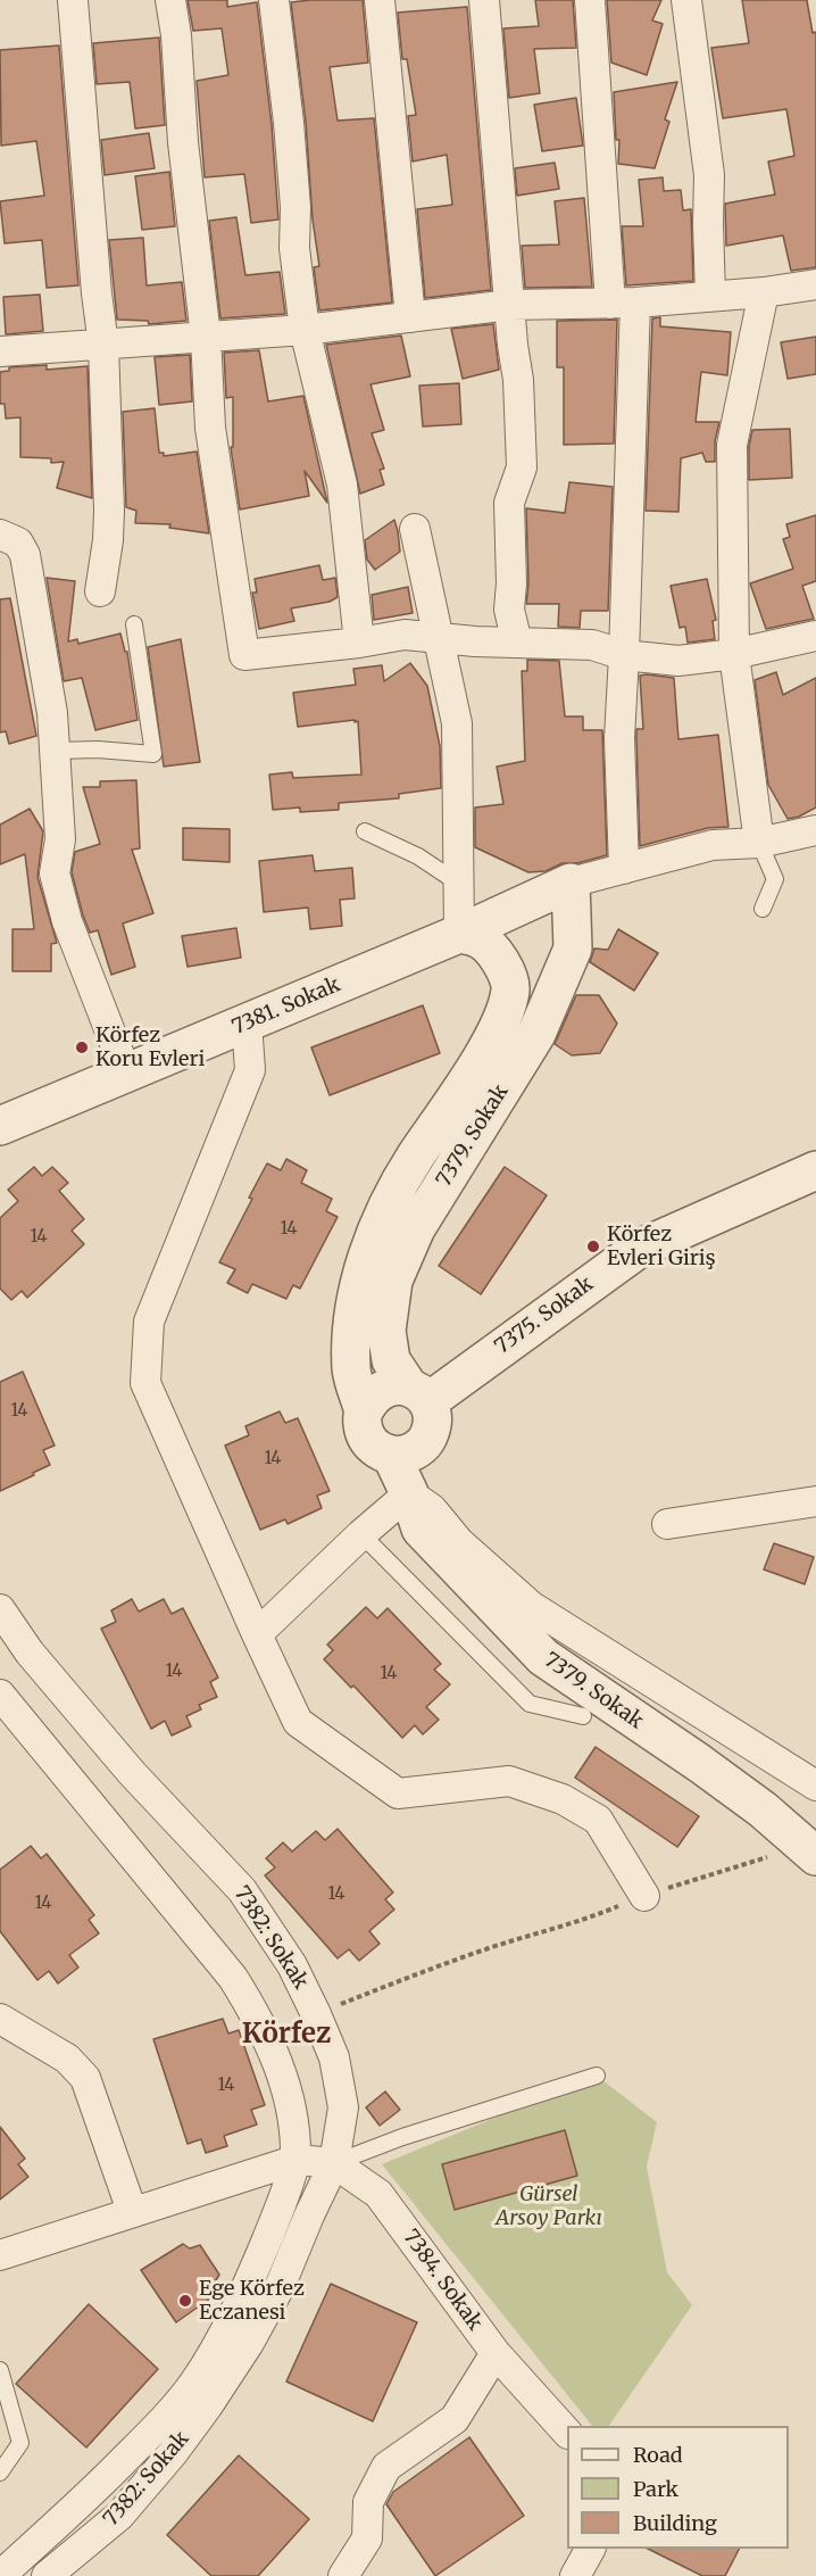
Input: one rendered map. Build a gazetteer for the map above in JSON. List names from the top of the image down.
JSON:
{
  "streets": {
    "street": [
      "7381. Sokak",
      "7379. Sokak",
      "7375. Sokak",
      "7382: Sokak",
      "7384. Sokak"
    ]
  },
  "crossings": [
    ["7381. Sokak", "7379. Sokak"],
    ["7379. Sokak", "7375. Sokak"],
    ["7382: Sokak", "7384. Sokak"]
  ],
  "districts": ["Körfez"],
  "parks": ["Gürsel Arsoy Parkı"],
  "places": ["Körfez Koru Evleri", "Körfez Evleri Giriş", "Ege Körfez Eczanesi"],
  "house_numbers": [
    "14",
    "14",
    "14",
    "14",
    "14",
    "14",
    "14",
    "14",
    "14"
  ],
  "legend": ["Road", "Park", "Building"]
}
